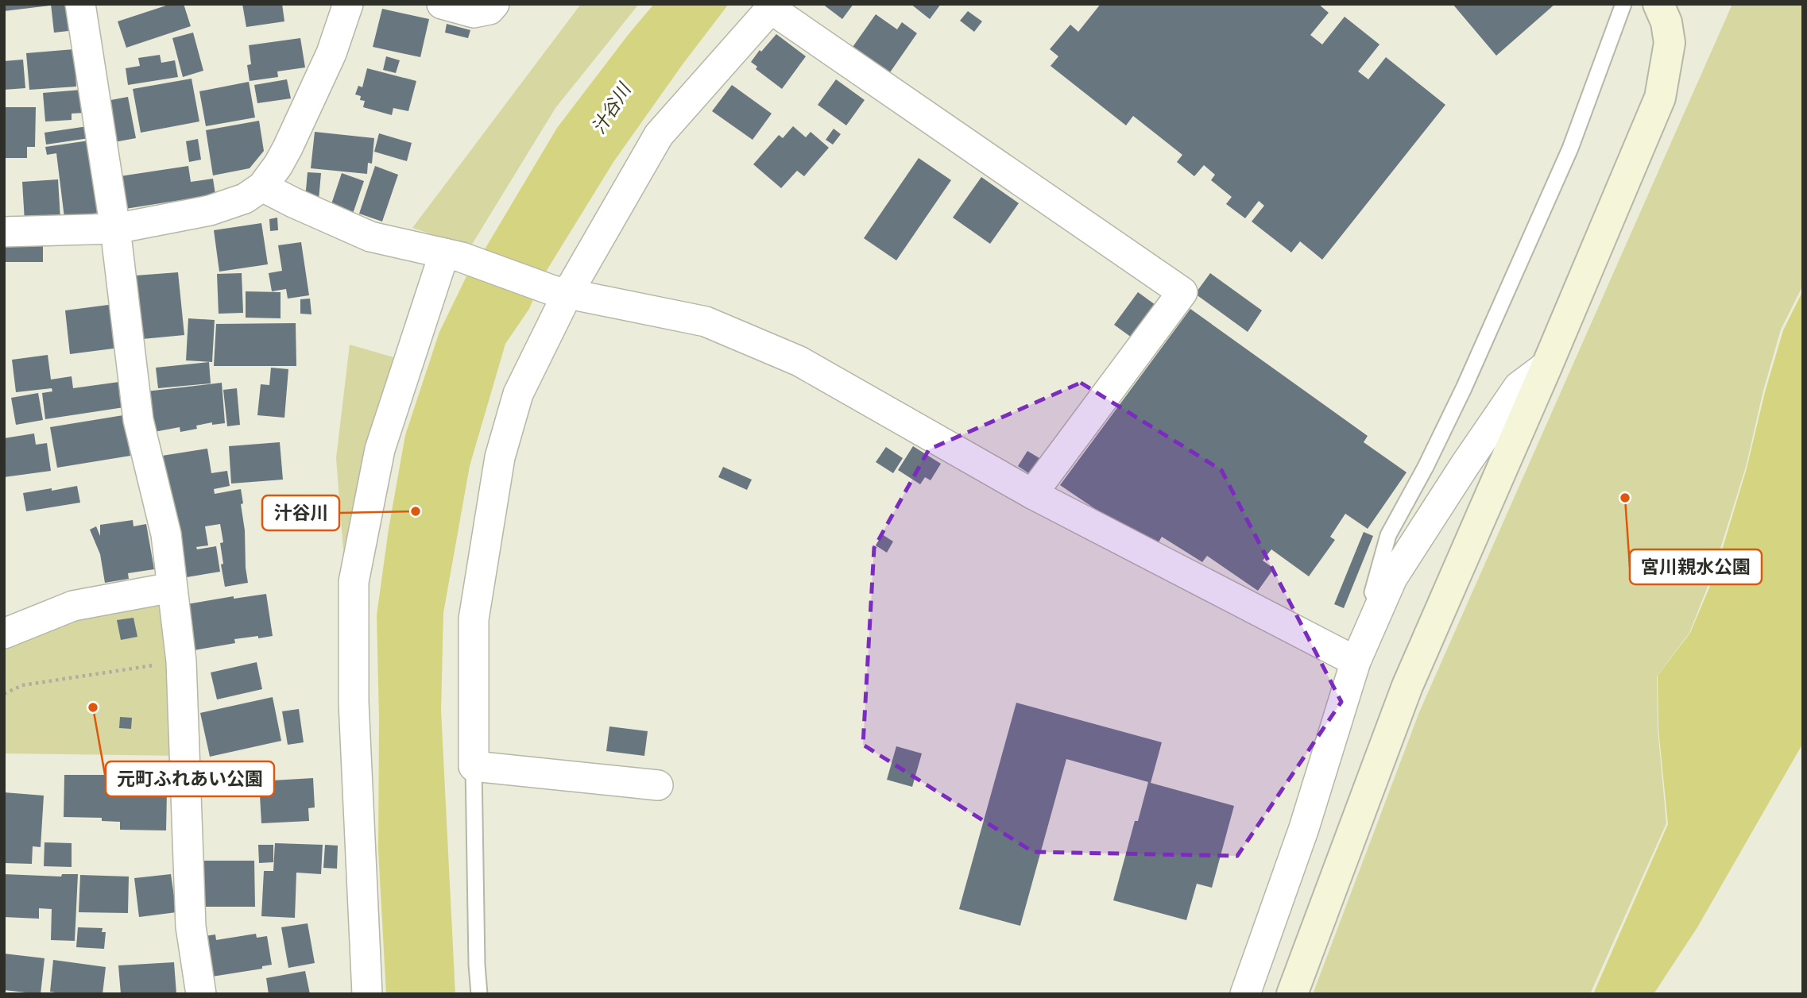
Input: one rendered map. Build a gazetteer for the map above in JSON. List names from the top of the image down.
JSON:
{
  "water": ["汁谷川"],
  "places": ["宮川親水公園", "汁谷川", "元町ふれあい公園"]
}
